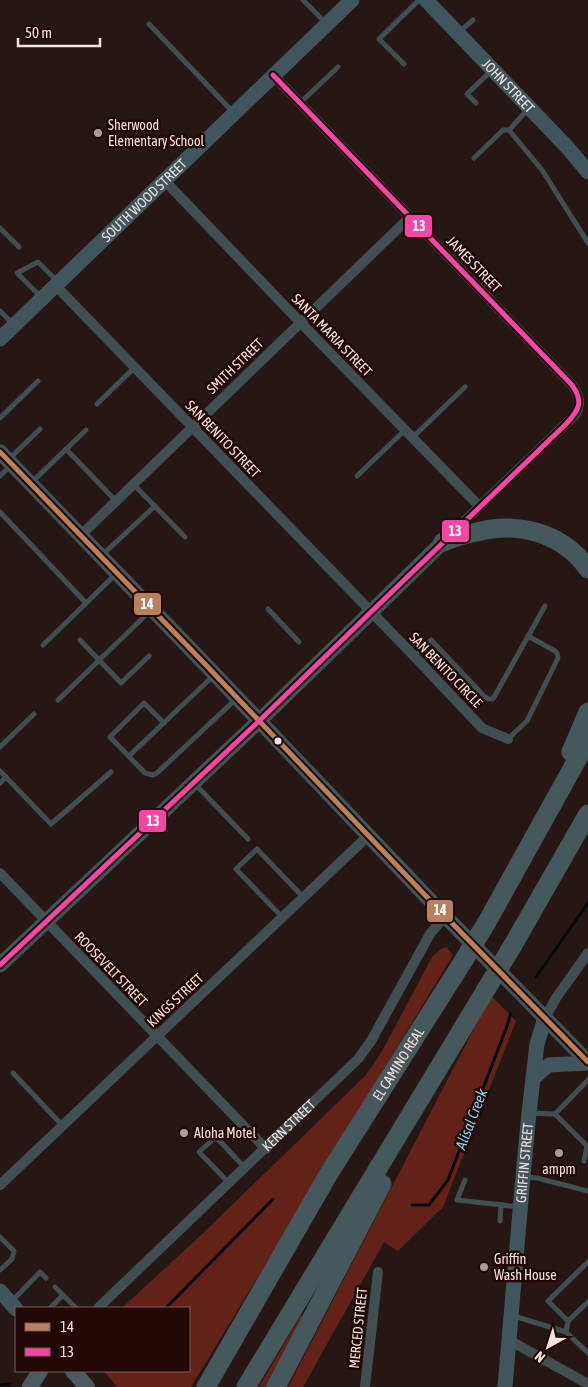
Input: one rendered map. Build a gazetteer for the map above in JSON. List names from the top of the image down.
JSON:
{
  "streets": {
    "highway": ["EL CAMINO REAL"],
    "main road": ["JOHN STREET", "SOUTH WOOD STREET", "GRIFFIN STREET"],
    "street": [
      "JAMES STREET",
      "SANTA MARIA STREET",
      "SMITH STREET",
      "SAN BENITO STREET",
      "SAN BENITO CIRCLE",
      "ROOSEVELT STREET",
      "KINGS STREET",
      "KERN STREET",
      "MERCED STREET"
    ]
  },
  "crossings": [
    ["SOUTH WOOD STREET", "JAMES STREET"],
    ["SOUTH WOOD STREET", "SANTA MARIA STREET"],
    ["SOUTH WOOD STREET", "SAN BENITO STREET"],
    ["JAMES STREET", "SANTA MARIA STREET"],
    ["JAMES STREET", "SMITH STREET"],
    ["SANTA MARIA STREET", "SMITH STREET"],
    ["SMITH STREET", "SAN BENITO STREET"],
    ["SAN BENITO STREET", "SAN BENITO CIRCLE"],
    ["ROOSEVELT STREET", "KINGS STREET"],
    ["ROOSEVELT STREET", "KERN STREET"]
  ],
  "water": ["Alisal Creek"],
  "places": [
    "Sherwood Elementary School",
    "Aloha Motel",
    "ampm",
    "Griffin Wash House"
  ],
  "lines": ["transit line 13", "transit line 14"],
  "legend": ["14", "13"],
  "scale_bar": "50 m",
  "north": "bottom left"
}
